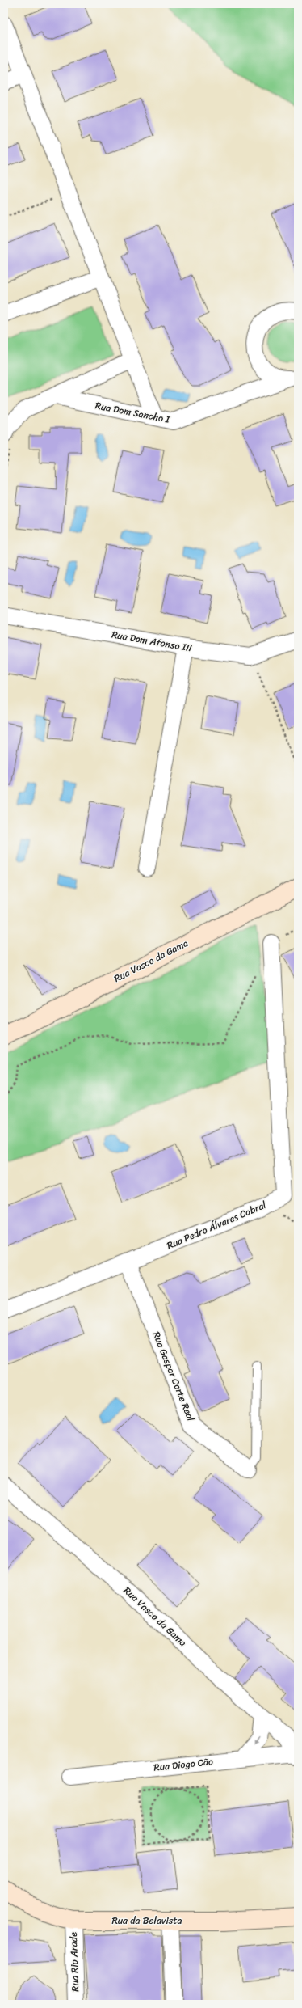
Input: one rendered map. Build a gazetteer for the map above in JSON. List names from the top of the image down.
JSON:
{
  "streets": {
    "street": [
      "Rua Dom Sancho I",
      "Rua Dom Afonso III",
      "Rua Vasco da Gama",
      "Rua Pedro Álvares Cabral",
      "Rua Gaspar Corte Real",
      "Rua Diogo Cão",
      "Rua da Belavista",
      "Rua Rio Arade"
    ]
  },
  "crossings": [
    ["Rua Vasco da Gama", "Rua Diogo Cão"],
    ["Rua Pedro Álvares Cabral", "Rua Gaspar Corte Real"],
    ["Rua da Belavista", "Rua Rio Arade"]
  ]
}
